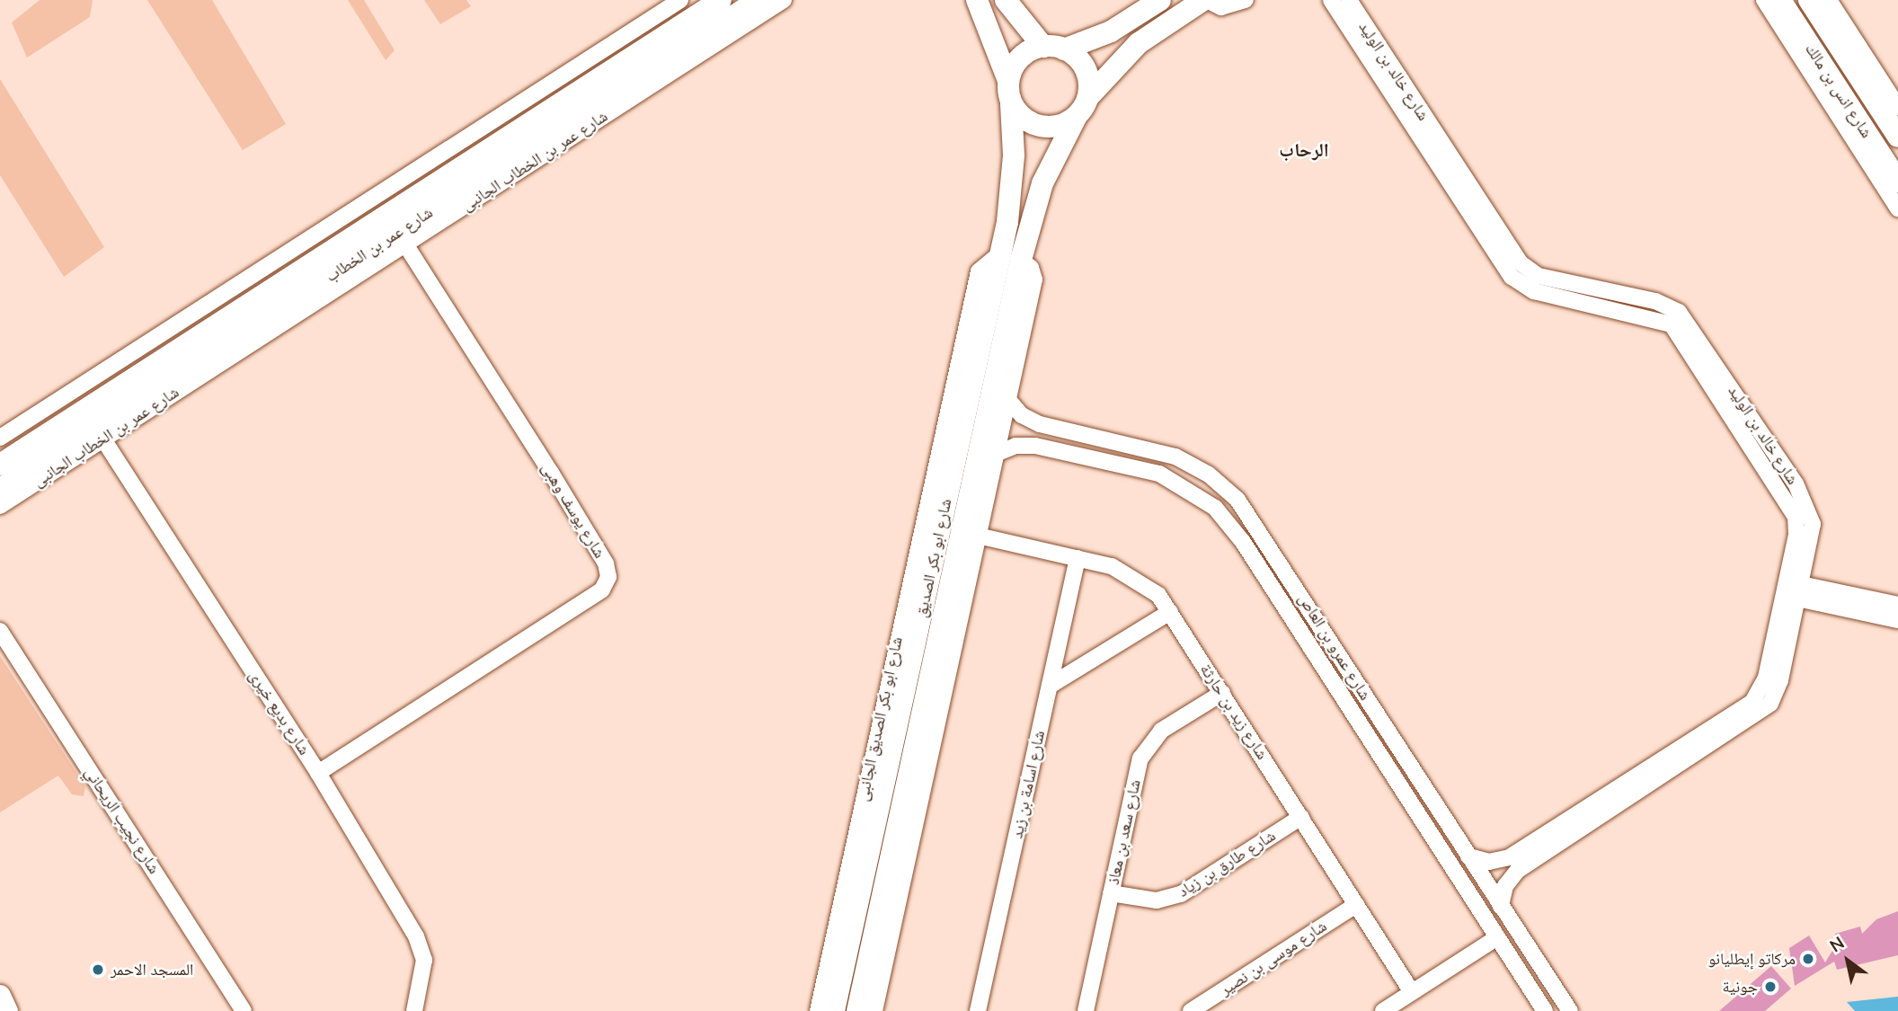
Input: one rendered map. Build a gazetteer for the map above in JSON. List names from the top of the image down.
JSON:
{
  "streets": {
    "street": [
      "شارع خالد بن الوليد",
      "شارع انس بن مالك",
      "شارع عمر بن الخطاب الجانبى",
      "شارع عمر بن الخطاب",
      "شارع يوسف وهبى",
      "شارع ابو بكر الصديق",
      "شارع عمرو بن العاص",
      "شارع زيد بن حارثة",
      "شارع بديع خيرى",
      "شارع ابو بكر الصديق الجانبى",
      "شارع اسامة بن زيد",
      "شارع نجيب الريحاني",
      "شارع سعد بن معاذ",
      "شارع طارق بن زياد",
      "شارع موسى بن نصير"
    ]
  },
  "crossings": [
    ["شارع خالد بن الوليد", "شارع عمرو بن العاص"],
    ["شارع عمر بن الخطاب الجانبى", "شارع عمر بن الخطاب"],
    ["شارع عمر بن الخطاب الجانبى", "شارع يوسف وهبى"],
    ["شارع عمر بن الخطاب الجانبى", "شارع بديع خيرى"],
    ["شارع عمر بن الخطاب", "شارع بديع خيرى"],
    ["شارع يوسف وهبى", "شارع بديع خيرى"],
    ["شارع ابو بكر الصديق", "شارع ابو بكر الصديق الجانبى"],
    ["شارع زيد بن حارثة", "شارع اسامة بن زيد"],
    ["شارع زيد بن حارثة", "شارع سعد بن معاذ"],
    ["شارع زيد بن حارثة", "شارع طارق بن زياد"],
    ["شارع زيد بن حارثة", "شارع موسى بن نصير"],
    ["شارع سعد بن معاذ", "شارع طارق بن زياد"]
  ],
  "districts": ["الرحاب"],
  "places": ["مركاتو إيطليانو", "المسجد الاحمر", "جونية"],
  "north": "top left"
}
